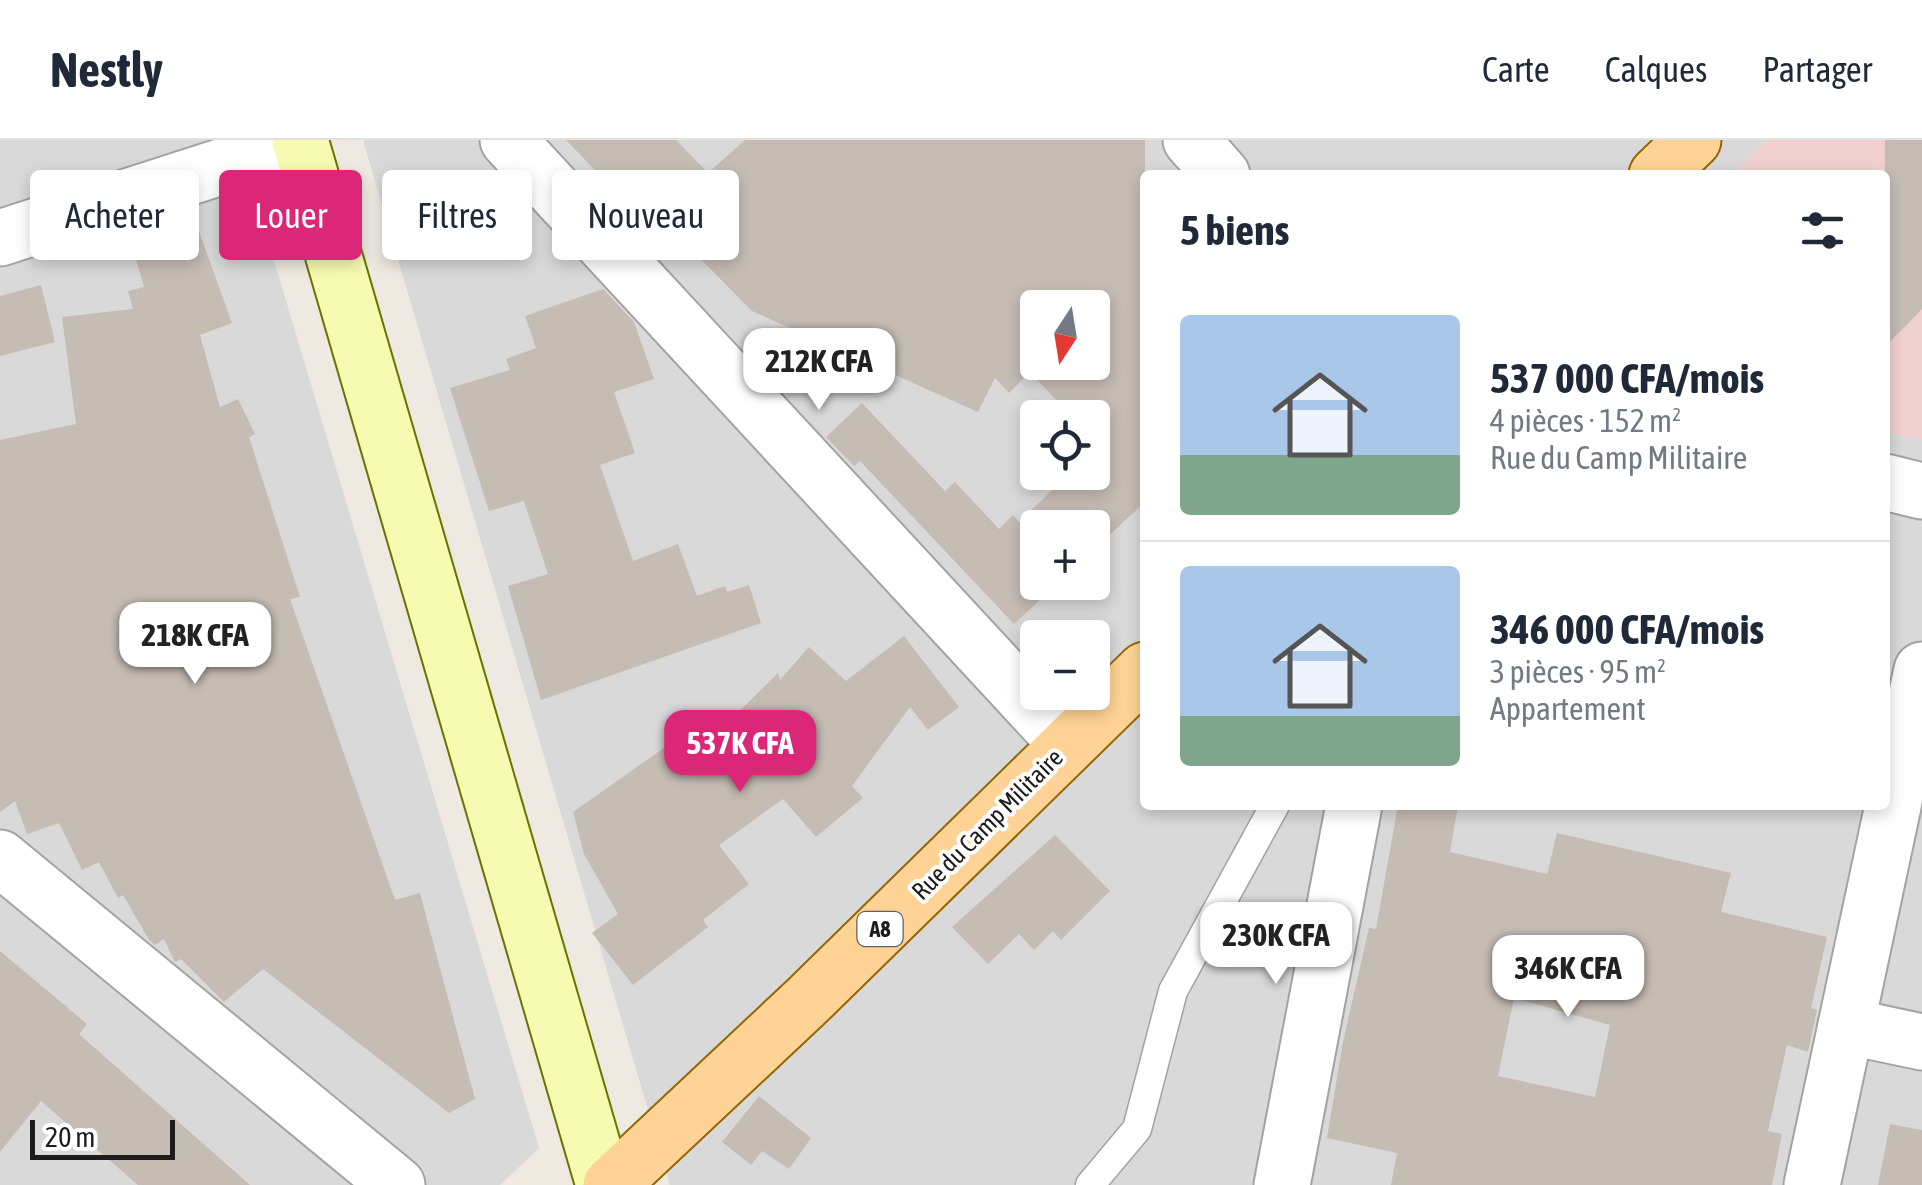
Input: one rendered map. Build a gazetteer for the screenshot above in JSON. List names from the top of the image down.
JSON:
{
  "streets": {
    "main road": ["Rue du Camp Militaire", "A8"]
  },
  "scale_bar": "20 m",
  "north": "bottom",
  "page": {
    "header": "Nestly",
    "nav": ["Carte", "Calques", "Partager"],
    "chip": [
      "Acheter",
      "Louer",
      "Filtres",
      "Nouveau"
    ],
    "heading": "5 biens",
    "map_buttons": ["+", "−"],
    "list": [
      {
        "name": "537 000 CFA/mois",
        "note": "4 pièces · 152 m² · Rue du Camp Militaire"
      },
      {
        "name": "346 000 CFA/mois",
        "note": "3 pièces · 95 m² · Appartement"
      }
    ],
    "price": [
      "212K CFA",
      "218K CFA",
      "537K CFA",
      "230K CFA",
      "346K CFA"
    ],
    "scale": "20 m"
  }
}
